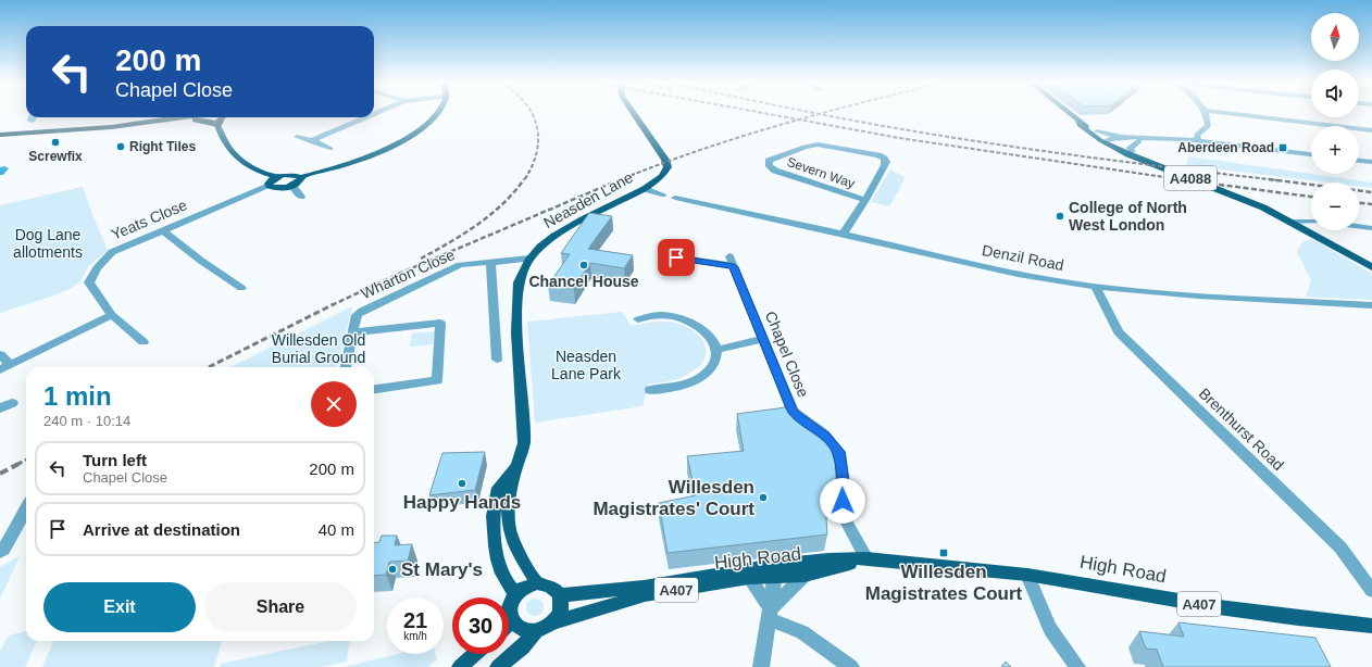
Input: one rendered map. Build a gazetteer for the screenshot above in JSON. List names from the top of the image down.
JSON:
{
  "streets": {
    "main road": [
      "A4088",
      "Neasden Lane",
      "High Road",
      "A407"
    ],
    "street": [
      "Severn Way",
      "Yeats Close",
      "Denzil Road",
      "Wharton Close",
      "Chapel Close",
      "Brenthurst Road"
    ]
  },
  "crossings": [
    ["Neasden Lane", "Wharton Close"],
    ["Neasden Lane", "High Road"],
    ["Denzil Road", "Brenthurst Road"],
    ["Chapel Close", "High Road"]
  ],
  "parks": ["Dog Lane allotments", "Willesden Old Burial Ground", "Neasden Lane Park"],
  "places": {
    "other": [
      "Screwfix",
      "Right Tiles",
      "College of North West London",
      "Chancel House",
      "Happy Hands",
      "Willesden Magistrates' Court",
      "St Mary's"
    ],
    "transit": ["Aberdeen Road", "Willesden Magistrates Court"]
  },
  "north": "top",
  "page": {
    "map_buttons": ["+", "−"],
    "turn": ["200 m", "Chapel Close"],
    "heading": ["1 min", "240 m · 10:14"],
    "list": [
      {
        "name": "Turn left",
        "note": "Chapel Close",
        "value": "200 m"
      },
      {
        "name": "Arrive at destination",
        "value": "40 m"
      }
    ],
    "buttons": ["Exit", "Share"],
    "speed": "21 km/h",
    "limit": "30"
  }
}
